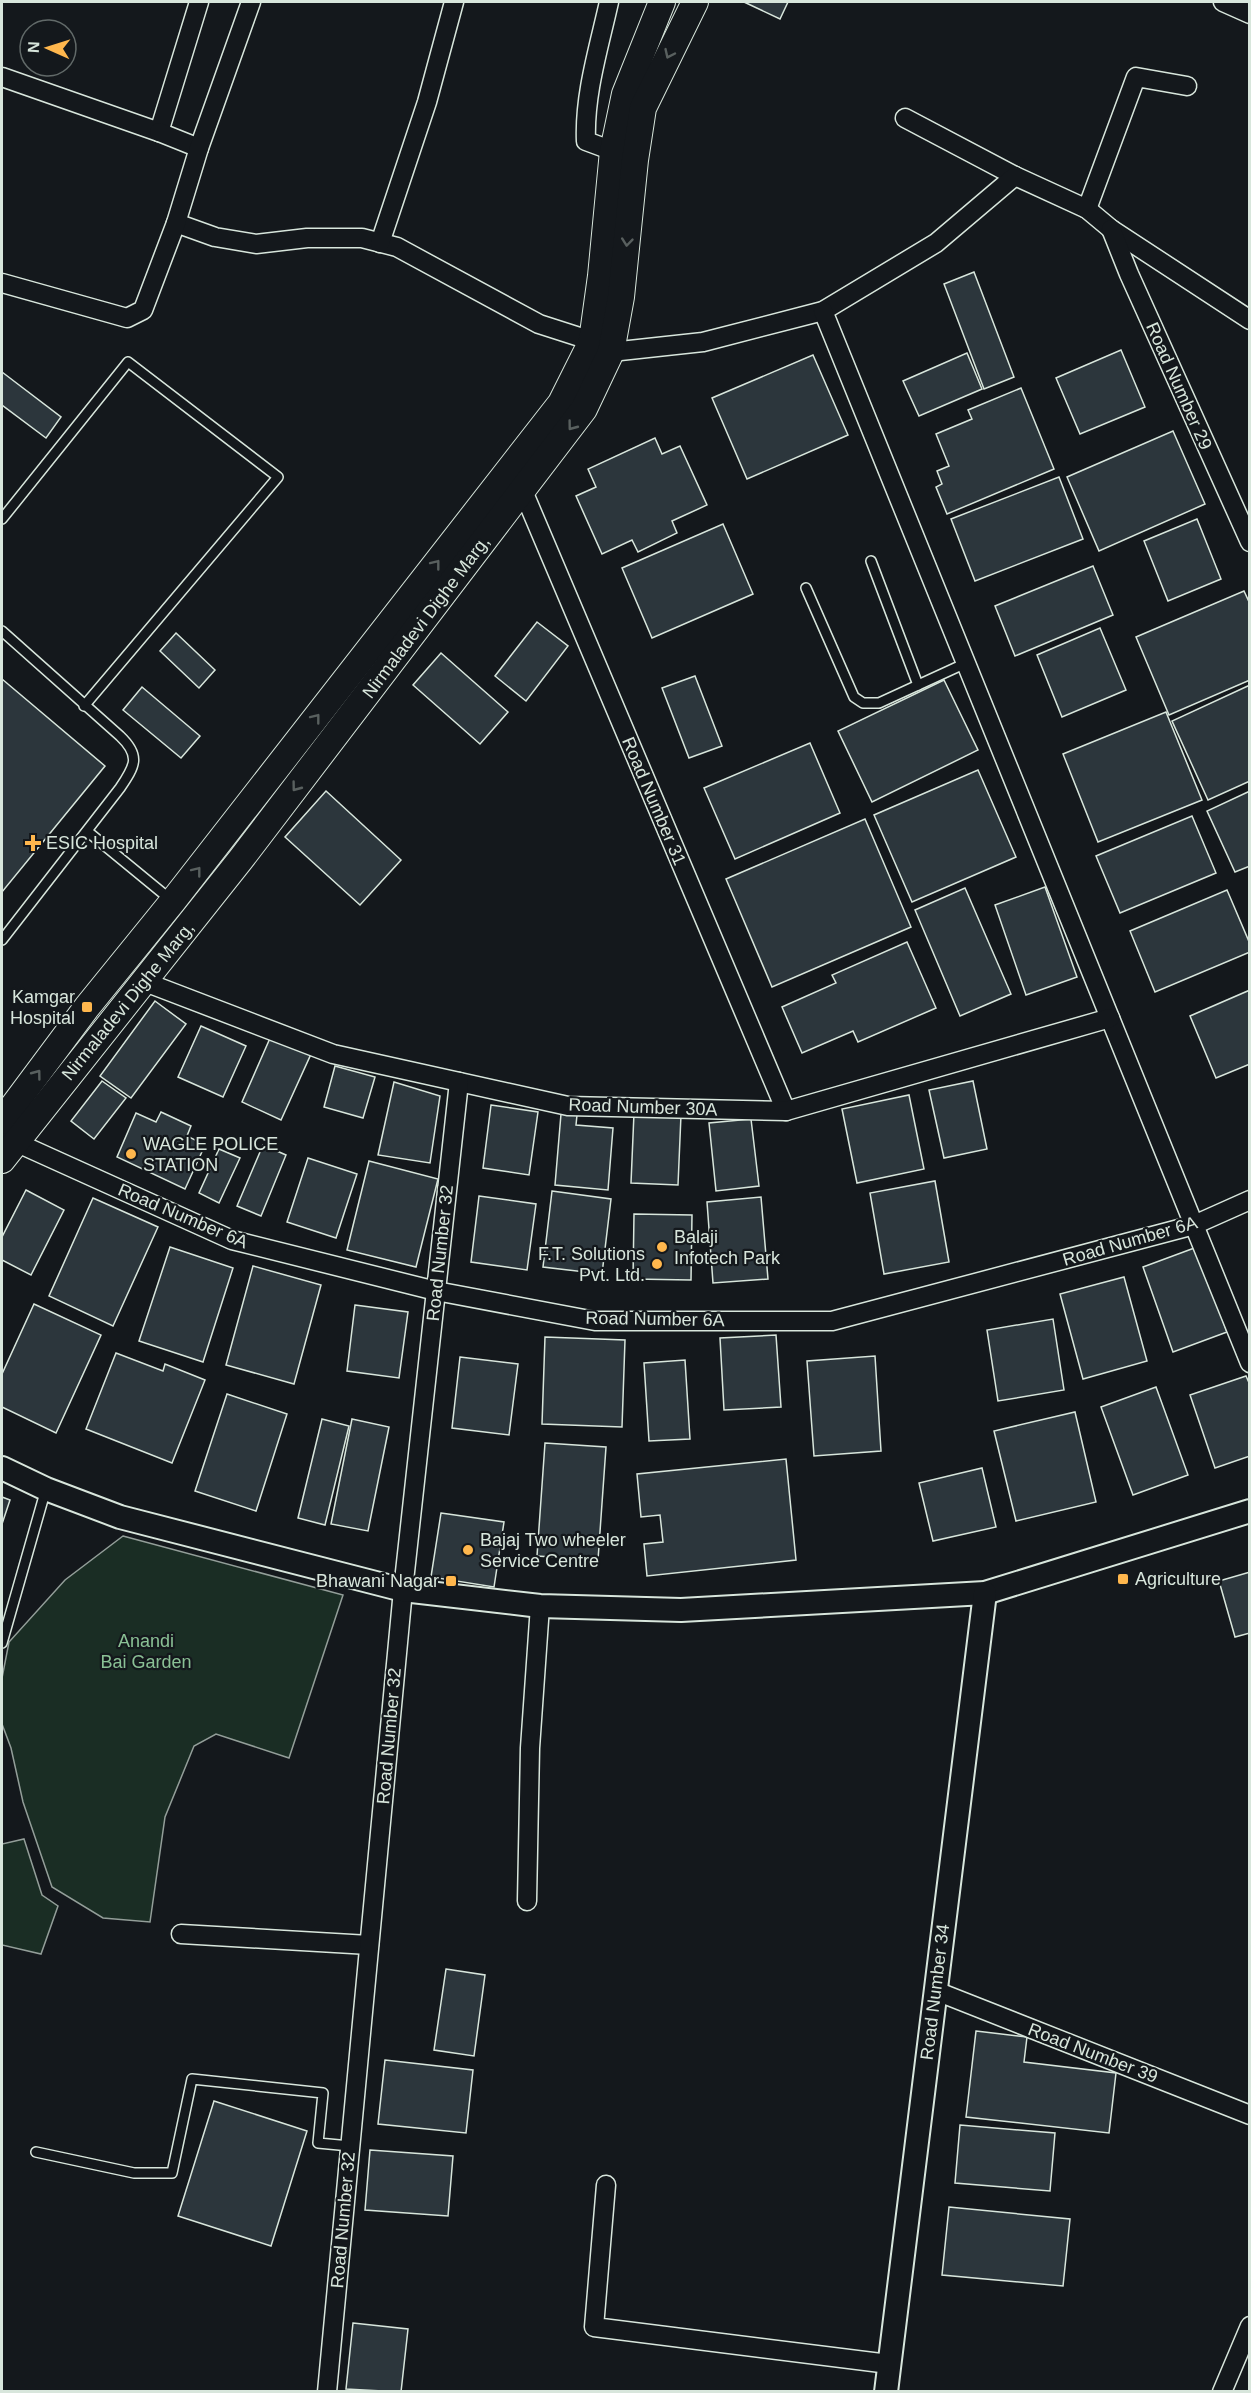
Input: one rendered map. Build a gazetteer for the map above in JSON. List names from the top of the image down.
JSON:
{
  "streets": {
    "main road": ["Nirmaladevi Dighe Marg,"],
    "street": [
      "Road Number 29",
      "Road Number 31",
      "Road Number 30A",
      "Road Number 6A",
      "Road Number 32",
      "Road Number 34",
      "Road Number 39"
    ]
  },
  "crossings": [
    ["Nirmaladevi Dighe Marg,", "Road Number 31"],
    ["Nirmaladevi Dighe Marg,", "Road Number 30A"],
    ["Nirmaladevi Dighe Marg,", "Road Number 6A"],
    ["Road Number 31", "Road Number 30A"],
    ["Road Number 30A", "Road Number 32"],
    ["Road Number 6A", "Road Number 32"],
    ["Road Number 34", "Road Number 39"]
  ],
  "parks": ["Anandi Bai Garden"],
  "places": {
    "health": ["ESIC Hospital"],
    "transit": ["Kamgar Hospital", "Agriculture", "Bhawani Nagar"],
    "other": [
      "WAGLE POLICE STATION",
      "Balaji Infotech Park",
      "F.T. Solutions Pvt. Ltd.",
      "Bajaj Two wheeler Service Centre"
    ]
  },
  "north": "left"
}
